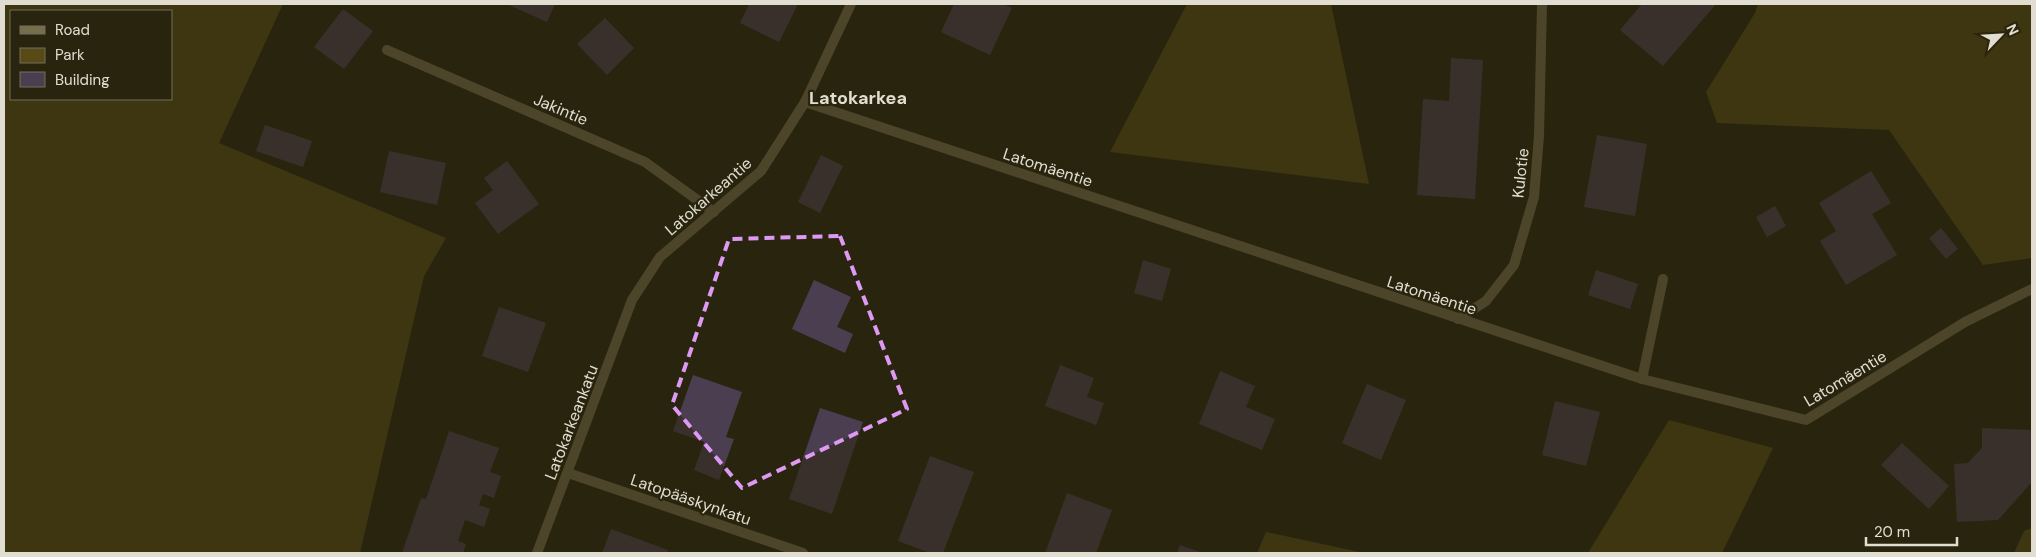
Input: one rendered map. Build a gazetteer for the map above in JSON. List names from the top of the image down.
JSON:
{
  "streets": {
    "street": [
      "Jakintie",
      "Latomäentie",
      "Kulotie",
      "Latokarkeantie",
      "Latokarkeankatu",
      "Latopääskynkatu"
    ]
  },
  "crossings": [
    ["Jakintie", "Latokarkeantie"],
    ["Latomäentie", "Kulotie"],
    ["Latomäentie", "Latokarkeantie"],
    ["Latokarkeantie", "Latokarkeankatu"],
    ["Latokarkeankatu", "Latopääskynkatu"]
  ],
  "districts": ["Latokarkea"],
  "legend": ["Road", "Park", "Building"],
  "scale_bar": "20 m",
  "north": "top right"
}
